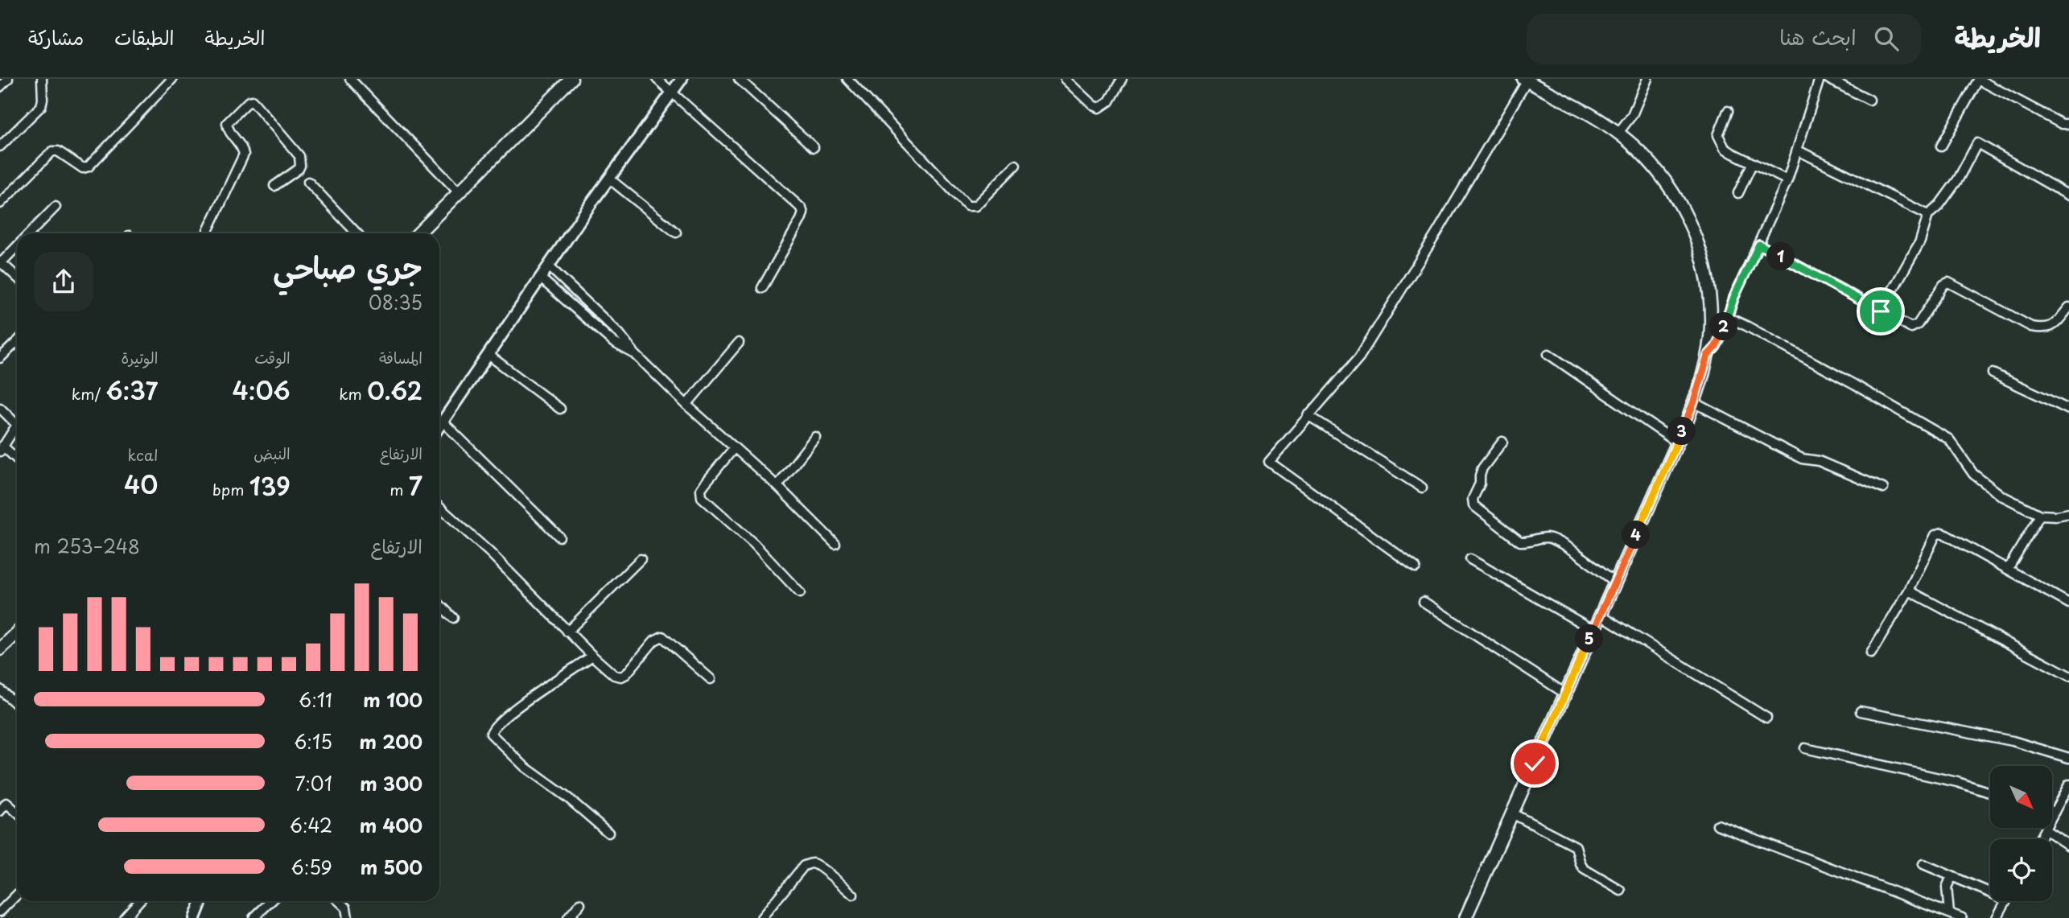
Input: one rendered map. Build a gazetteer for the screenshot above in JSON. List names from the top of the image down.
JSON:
{
  "north": "bottom right",
  "page": {
    "header": "الخريطة",
    "search": "ابحث هنا",
    "nav": ["الخريطة", "الطبقات", "مشاركة"],
    "heading": ["جري صباحي", "08:35"],
    "pins": [
      "1",
      "2",
      "3",
      "4",
      "5"
    ],
    "stats": [
      ["المسافة", "0.62 km"],
      ["الوقت", "4:06"],
      ["الوتيرة", "6:37 /km"],
      ["الارتفاع", "7 m"],
      ["النبض", "139 bpm"],
      ["kcal", "40"]
    ],
    "chart": ["الارتفاع", "248–253 m"],
    "list": [
      {
        "name": "100 m",
        "note": "6:11"
      },
      {
        "name": "200 m",
        "note": "6:15"
      },
      {
        "name": "300 m",
        "note": "7:01"
      },
      {
        "name": "400 m",
        "note": "6:42"
      },
      {
        "name": "500 m",
        "note": "6:59"
      }
    ]
  }
}
